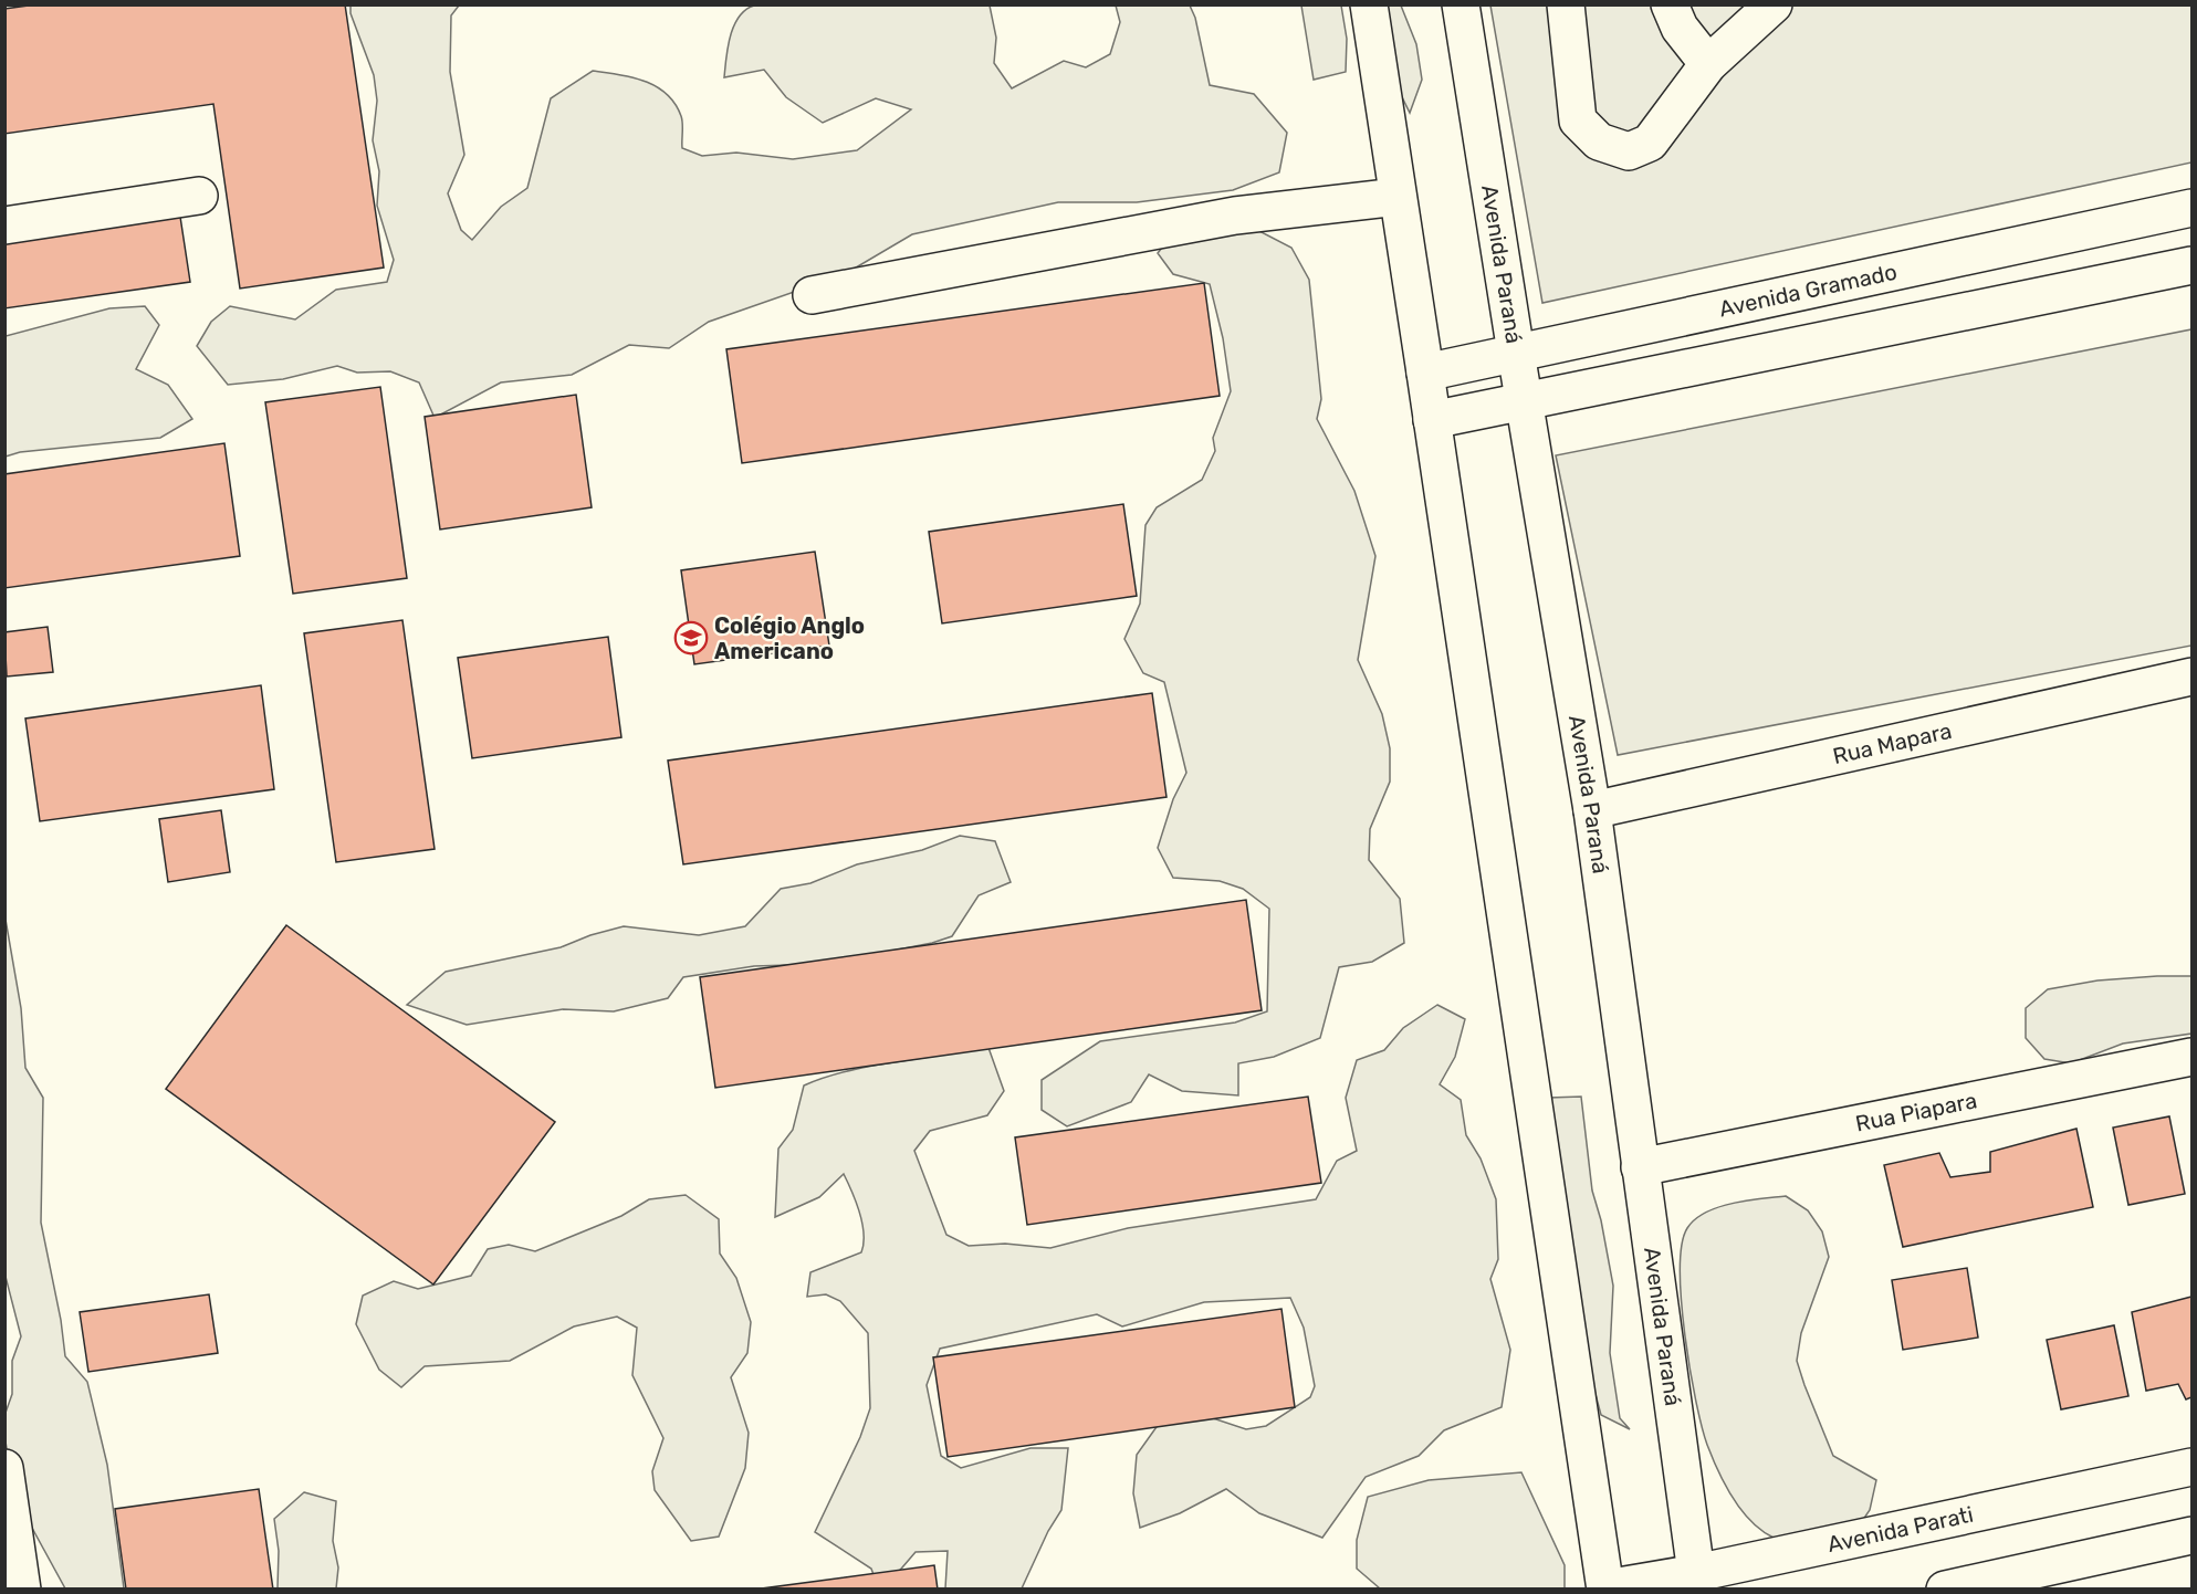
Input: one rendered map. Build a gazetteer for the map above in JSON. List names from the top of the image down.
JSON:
{
  "streets": {
    "street": [
      "Avenida Paraná",
      "Avenida Gramado",
      "Rua Mapara",
      "Rua Piapara",
      "Avenida Parati"
    ]
  },
  "crossings": [
    ["Avenida Paraná", "Avenida Gramado"],
    ["Avenida Paraná", "Rua Mapara"],
    ["Avenida Paraná", "Rua Piapara"],
    ["Avenida Paraná", "Avenida Parati"]
  ],
  "places": {
    "school or university": ["Colégio Anglo Americano"]
  }
}
